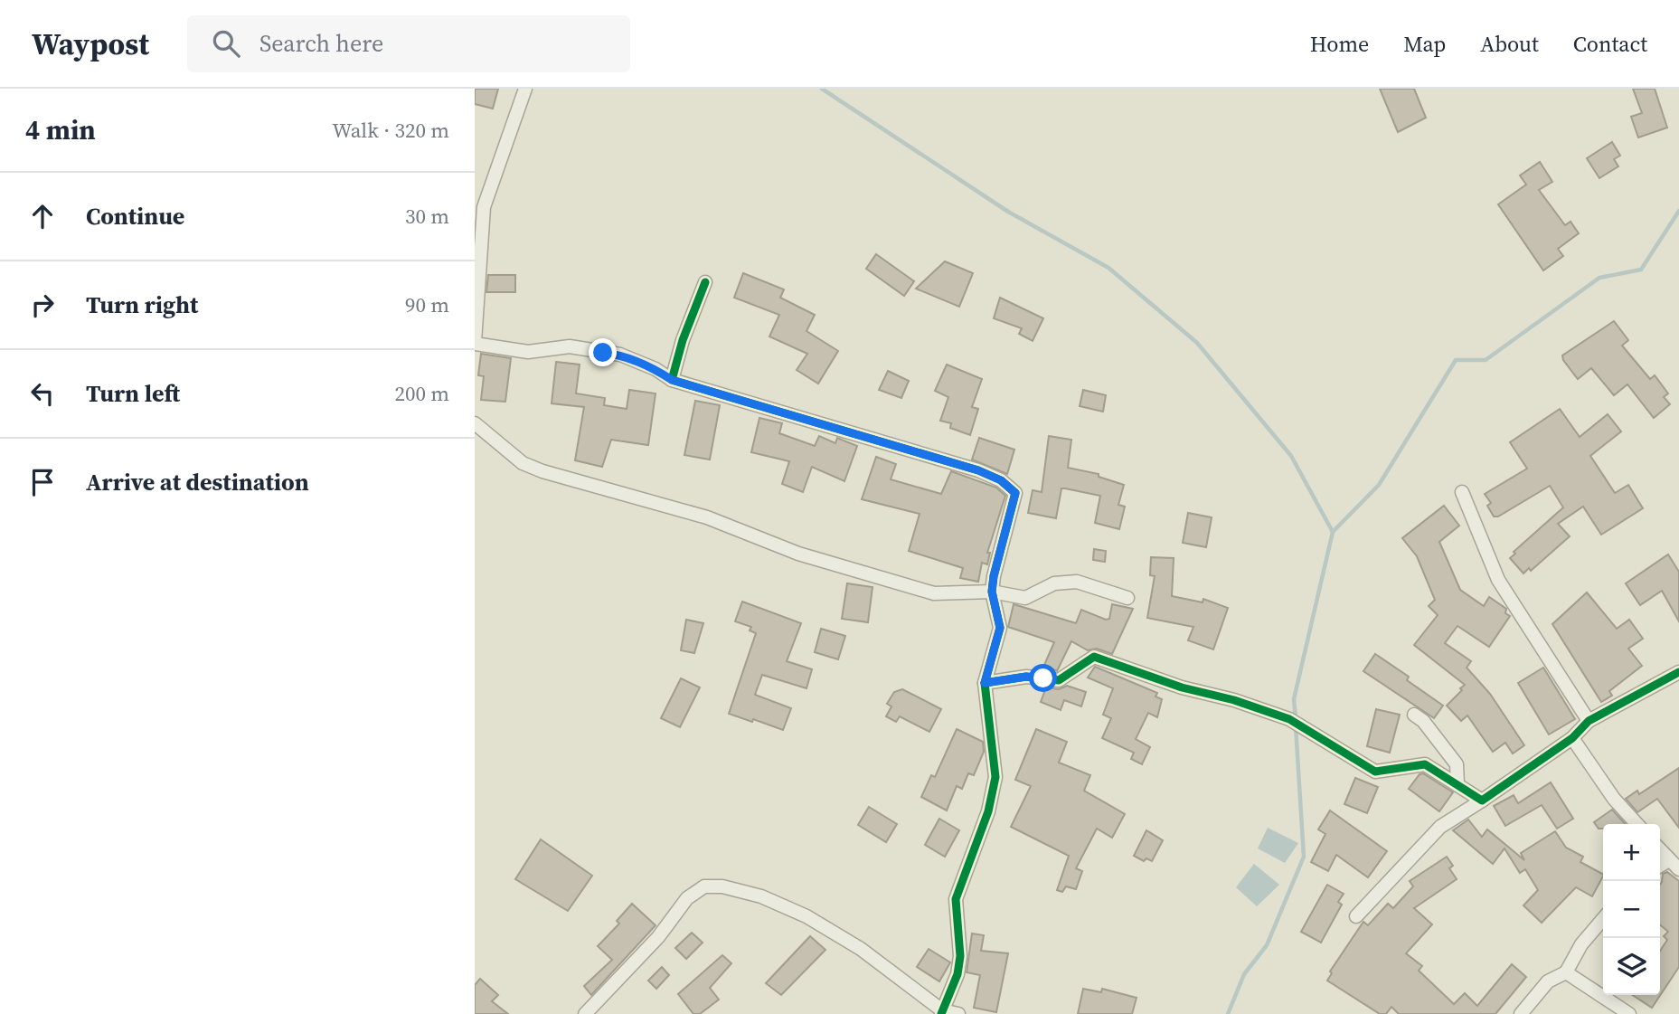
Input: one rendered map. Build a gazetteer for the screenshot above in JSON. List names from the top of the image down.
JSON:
{
  "page": {
    "header": "Waypost",
    "search": "Search here",
    "nav": [
      "Home",
      "Map",
      "About",
      "Contact"
    ],
    "heading": ["4 min", "Walk · 320 m"],
    "list": [
      ["Continue", "30 m"],
      ["Turn right", "90 m"],
      ["Turn left", "200 m"],
      "Arrive at destination"
    ],
    "map_buttons": ["+", "−"]
  }
}
